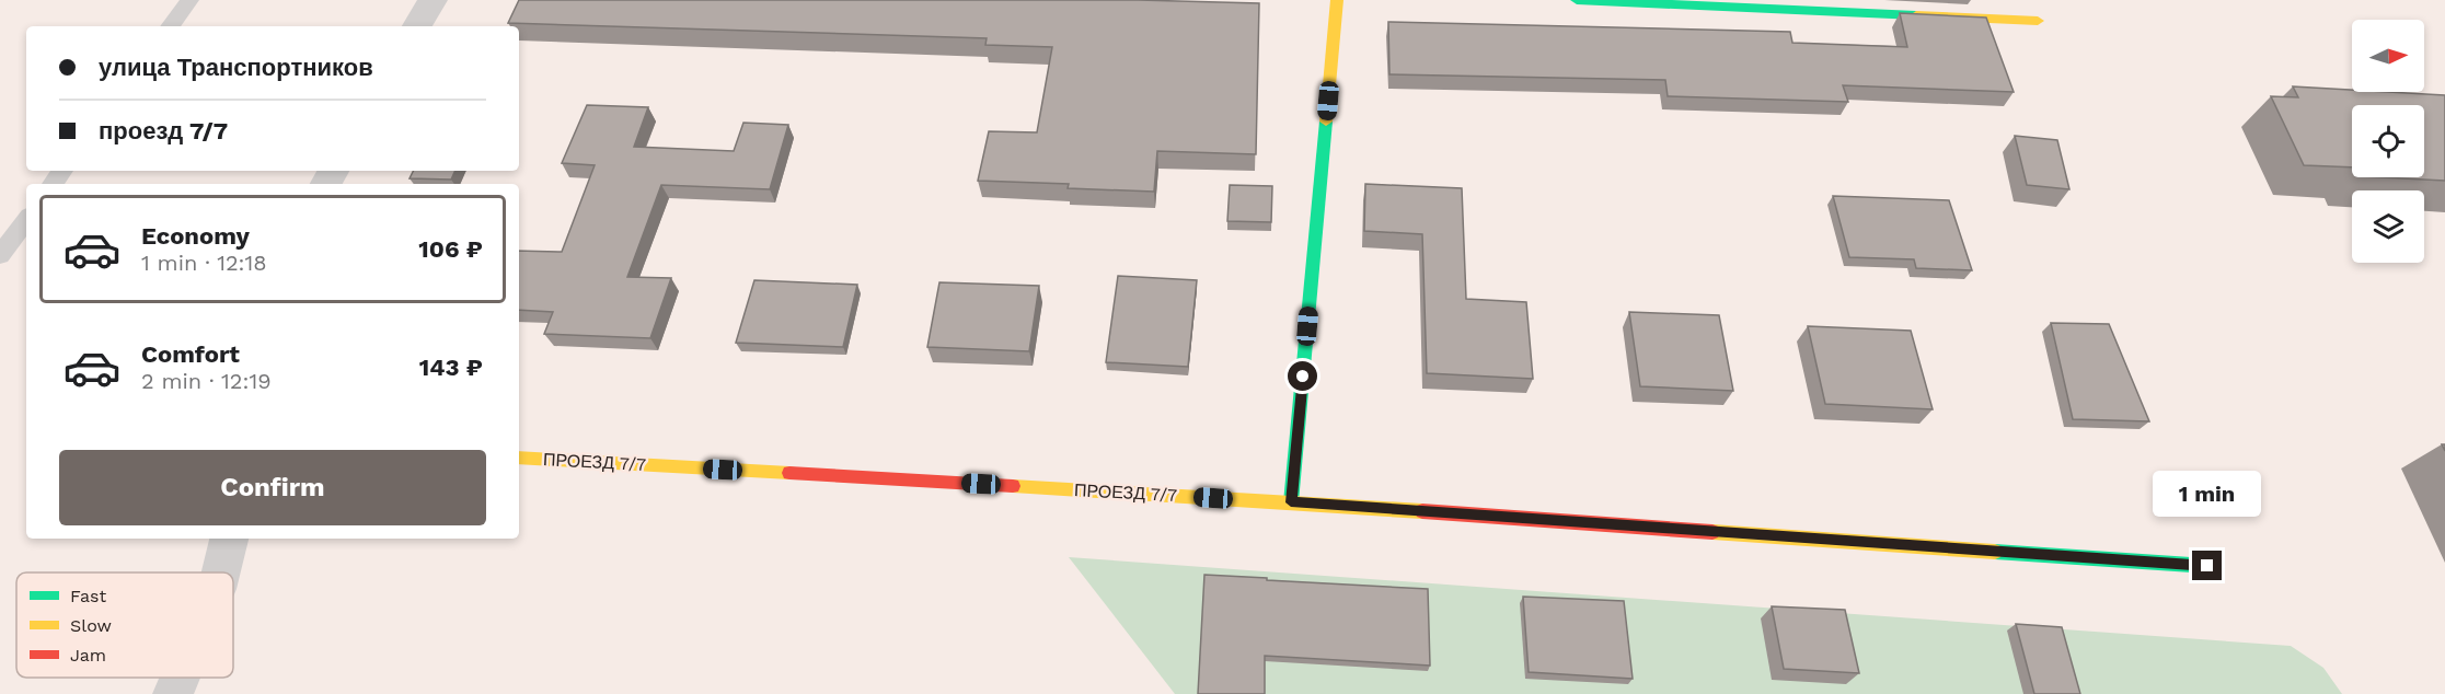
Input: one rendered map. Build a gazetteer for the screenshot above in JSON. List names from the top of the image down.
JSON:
{
  "streets": {
    "street": ["ПРОЕЗД 7/7"]
  },
  "legend": ["Fast", "Slow", "Jam"],
  "north": "right",
  "page": {
    "banner": ["улица Транспортников", "проезд 7/7"],
    "list": [
      {
        "name": "Economy",
        "note": "1 min · 12:18",
        "value": "106 ₽"
      },
      {
        "name": "Comfort",
        "note": "2 min · 12:19",
        "value": "143 ₽"
      }
    ],
    "buttons": "Confirm",
    "bubble": "1 min"
  }
}
